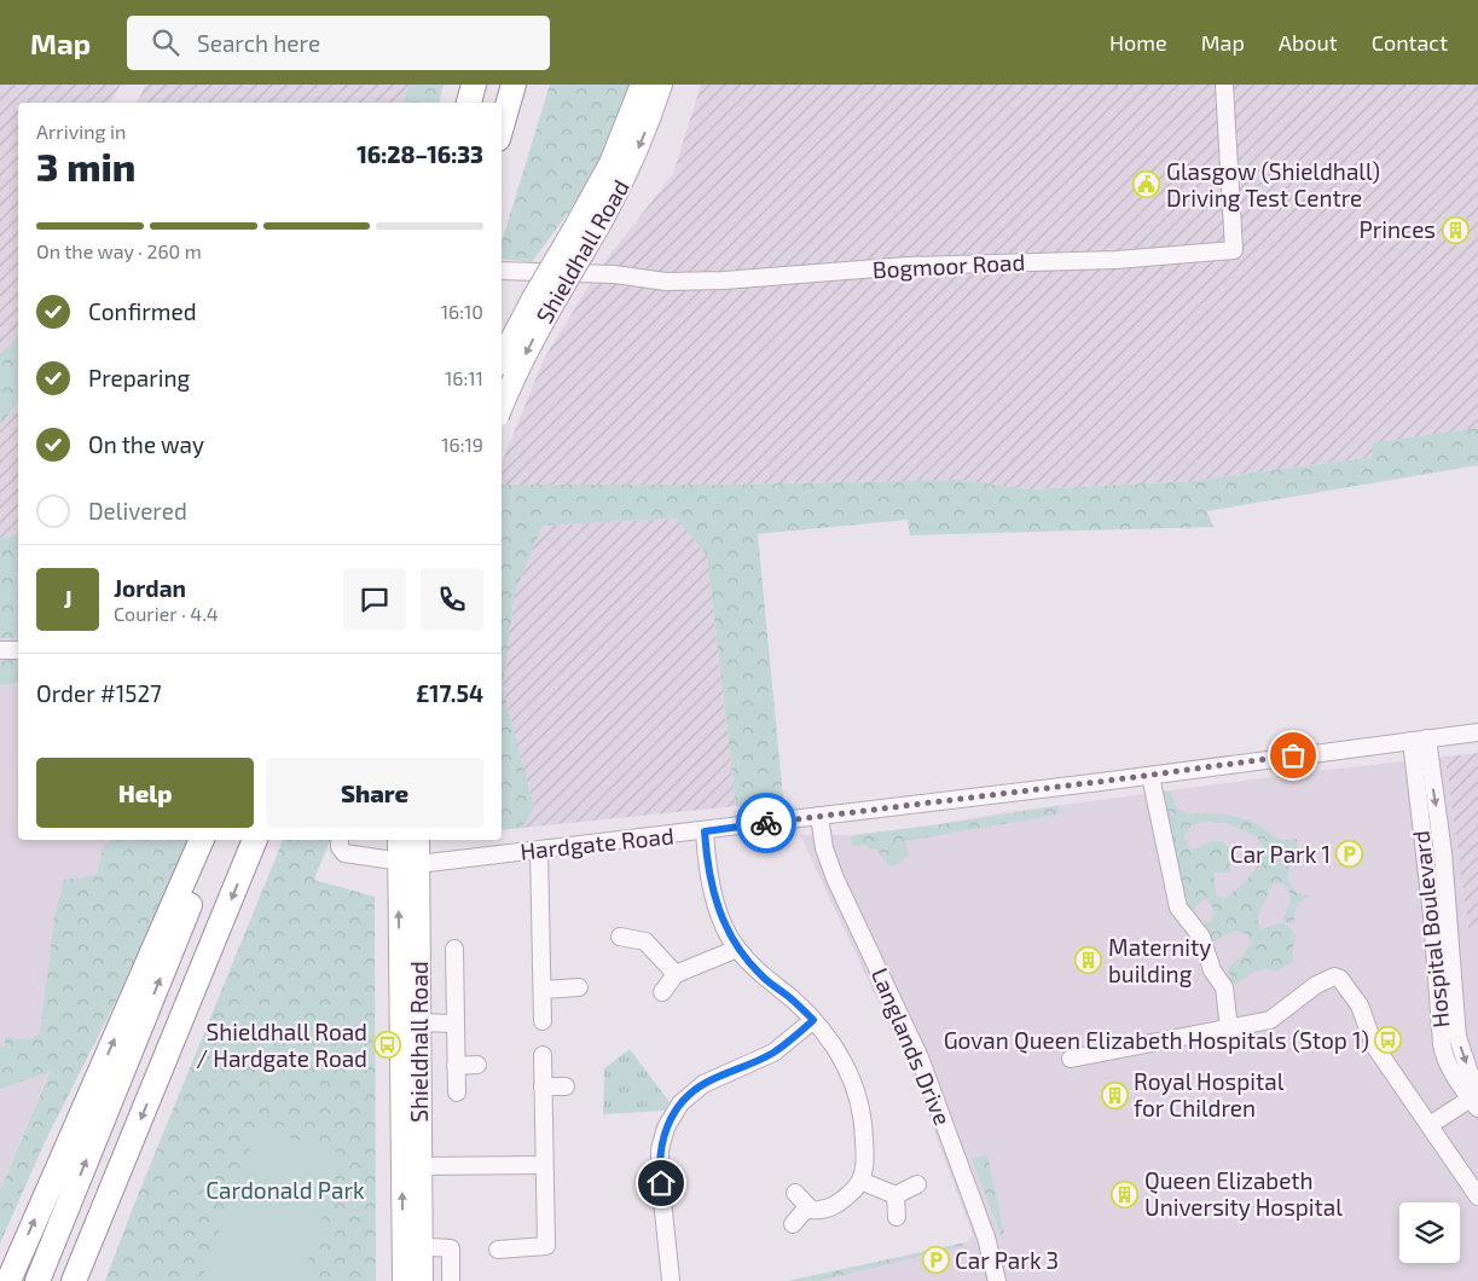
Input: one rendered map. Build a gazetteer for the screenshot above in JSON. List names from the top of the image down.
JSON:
{
  "streets": {
    "main road": ["Shieldhall Road"],
    "street": [
      "Bogmoor Road",
      "Hardgate Road",
      "Hospital Boulevard",
      "Langlands Drive"
    ]
  },
  "crossings": [
    ["Shieldhall Road", "Hardgate Road"],
    ["Hardgate Road", "Hospital Boulevard"],
    ["Hardgate Road", "Langlands Drive"]
  ],
  "parks": ["Cardonald Park"],
  "places": {
    "public building": ["Glasgow (Shieldhall) Driving Test Centre"],
    "building": [
      "Princes",
      "Maternity building",
      "Royal Hospital for Children",
      "Queen Elizabeth University Hospital"
    ],
    "parking": ["Car Park 1", "Car Park 3"],
    "bus stop": ["Govan Queen Elizabeth Hospitals (Stop 1)", "Shieldhall Road / Hardgate Road"]
  },
  "page": {
    "header": "Map",
    "search": "Search here",
    "nav": [
      "Home",
      "Map",
      "About",
      "Contact"
    ],
    "heading": ["3 min", "Arriving in", "16:28–16:33"],
    "panel": [
      "Jordan",
      "Courier · 4.4",
      "Order #1527",
      "£17.54"
    ],
    "bar": "On the way · 260 m",
    "list": [
      ["Confirmed", "16:10"],
      ["Preparing", "16:11"],
      ["On the way", "16:19"],
      "Delivered"
    ],
    "round": "J",
    "buttons": ["Help", "Share"]
  }
}
